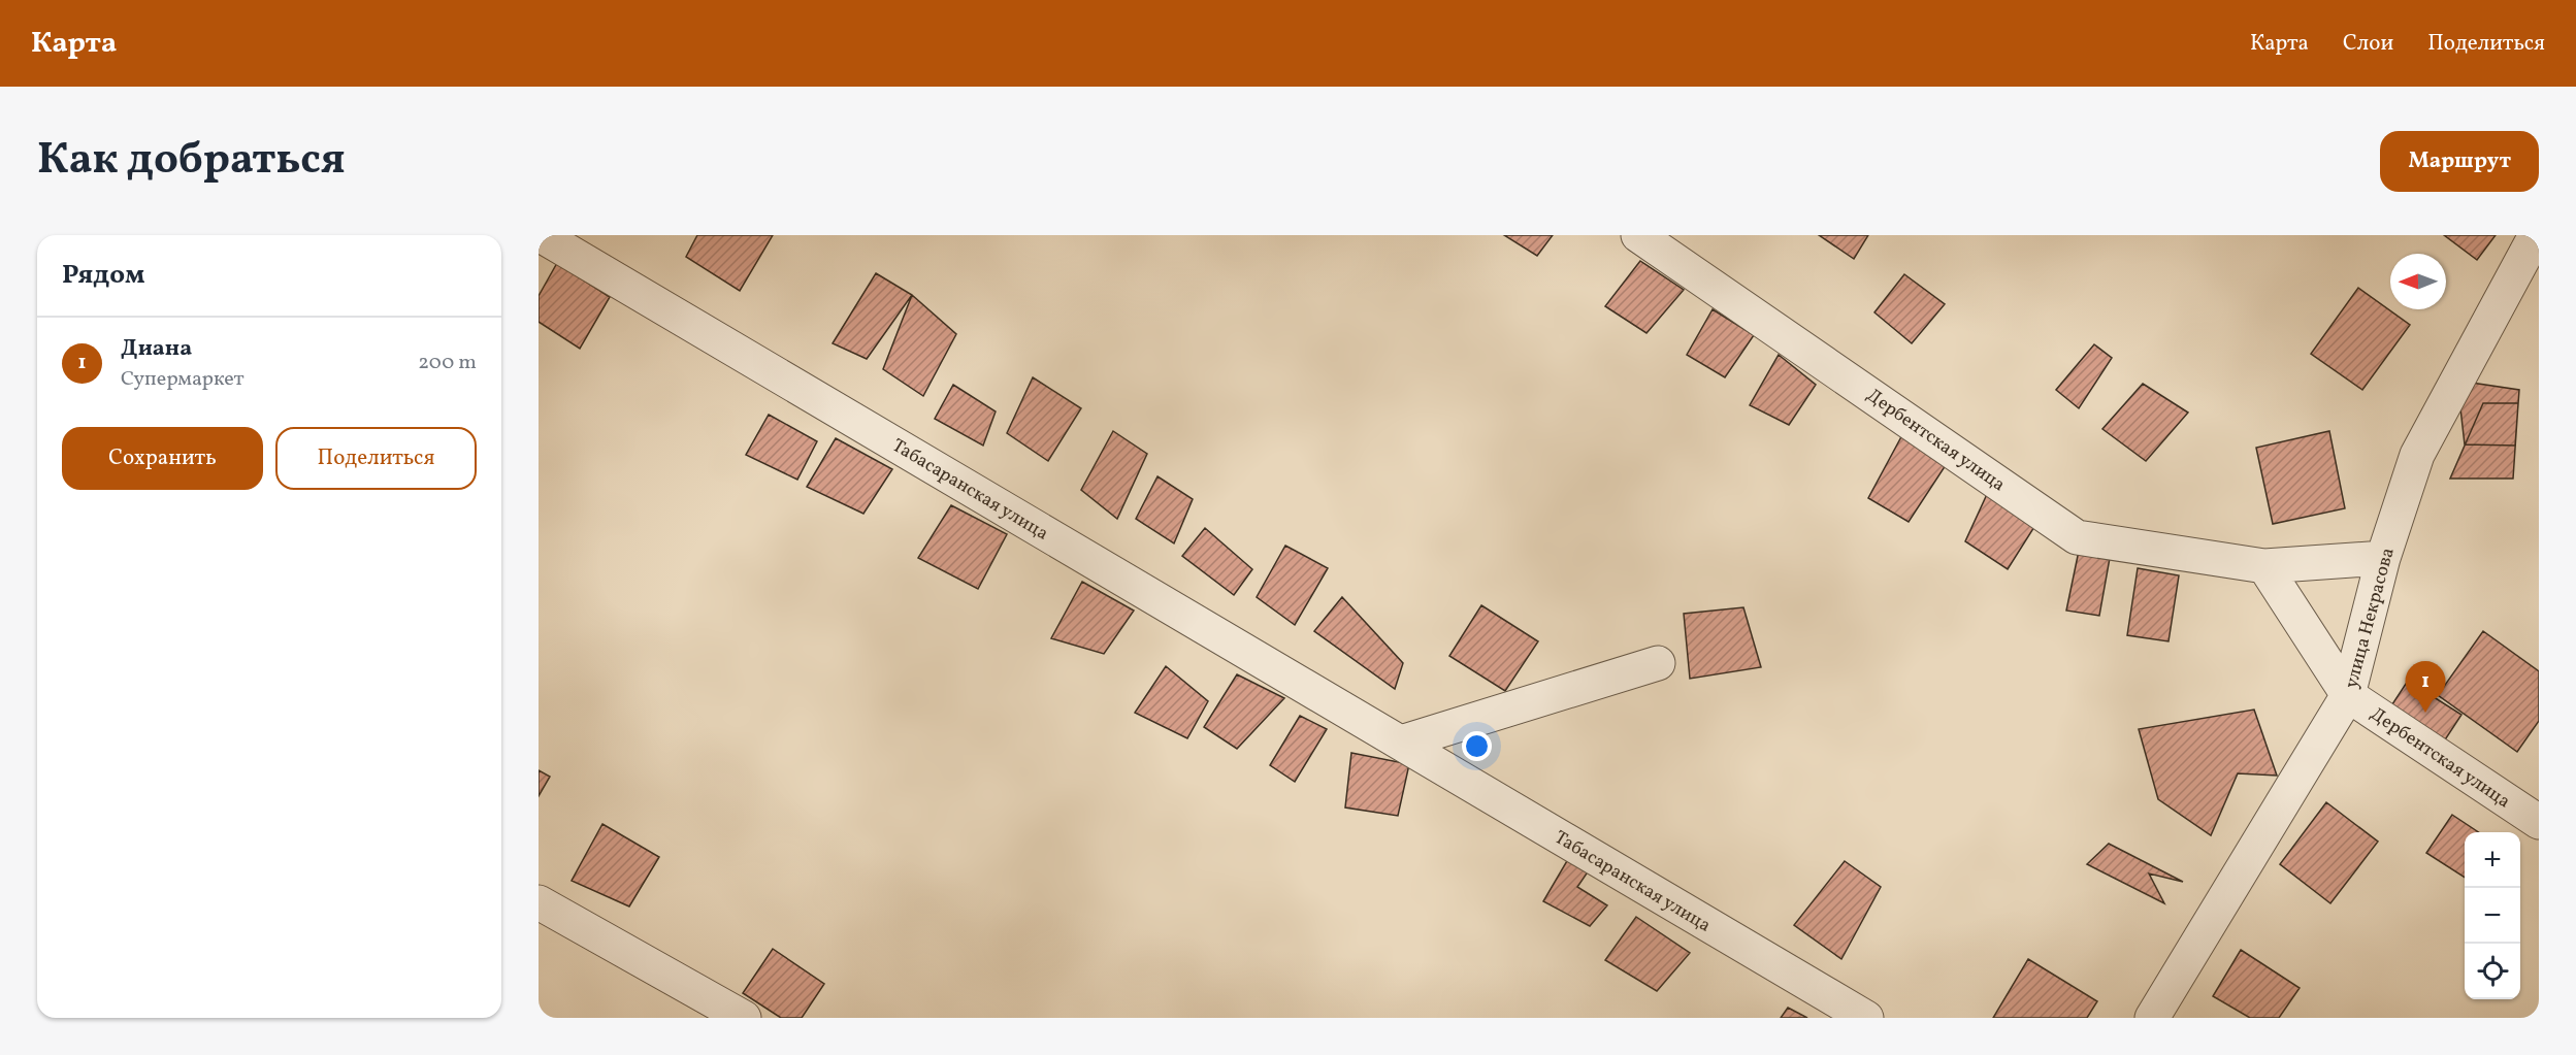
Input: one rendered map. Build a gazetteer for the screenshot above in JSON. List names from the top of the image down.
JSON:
{
  "streets": {
    "street": ["Дербентская улица", "Табасаранская улица", "улица Некрасова"]
  },
  "crossings": [
    ["Дербентская улица", "улица Некрасова"]
  ],
  "north": "left",
  "page": {
    "header": "Карта",
    "nav": ["Карта", "Слои", "Поделиться"],
    "title": "Как добраться",
    "buttons": [
      "Маршрут",
      ["Сохранить", "Поделиться"]
    ],
    "heading": "Рядом",
    "list": [
      {
        "mark": "1",
        "name": "Диана",
        "note": "Супермаркет",
        "value": "200 m"
      }
    ],
    "pins": "1",
    "map_buttons": ["+", "−"]
  }
}
